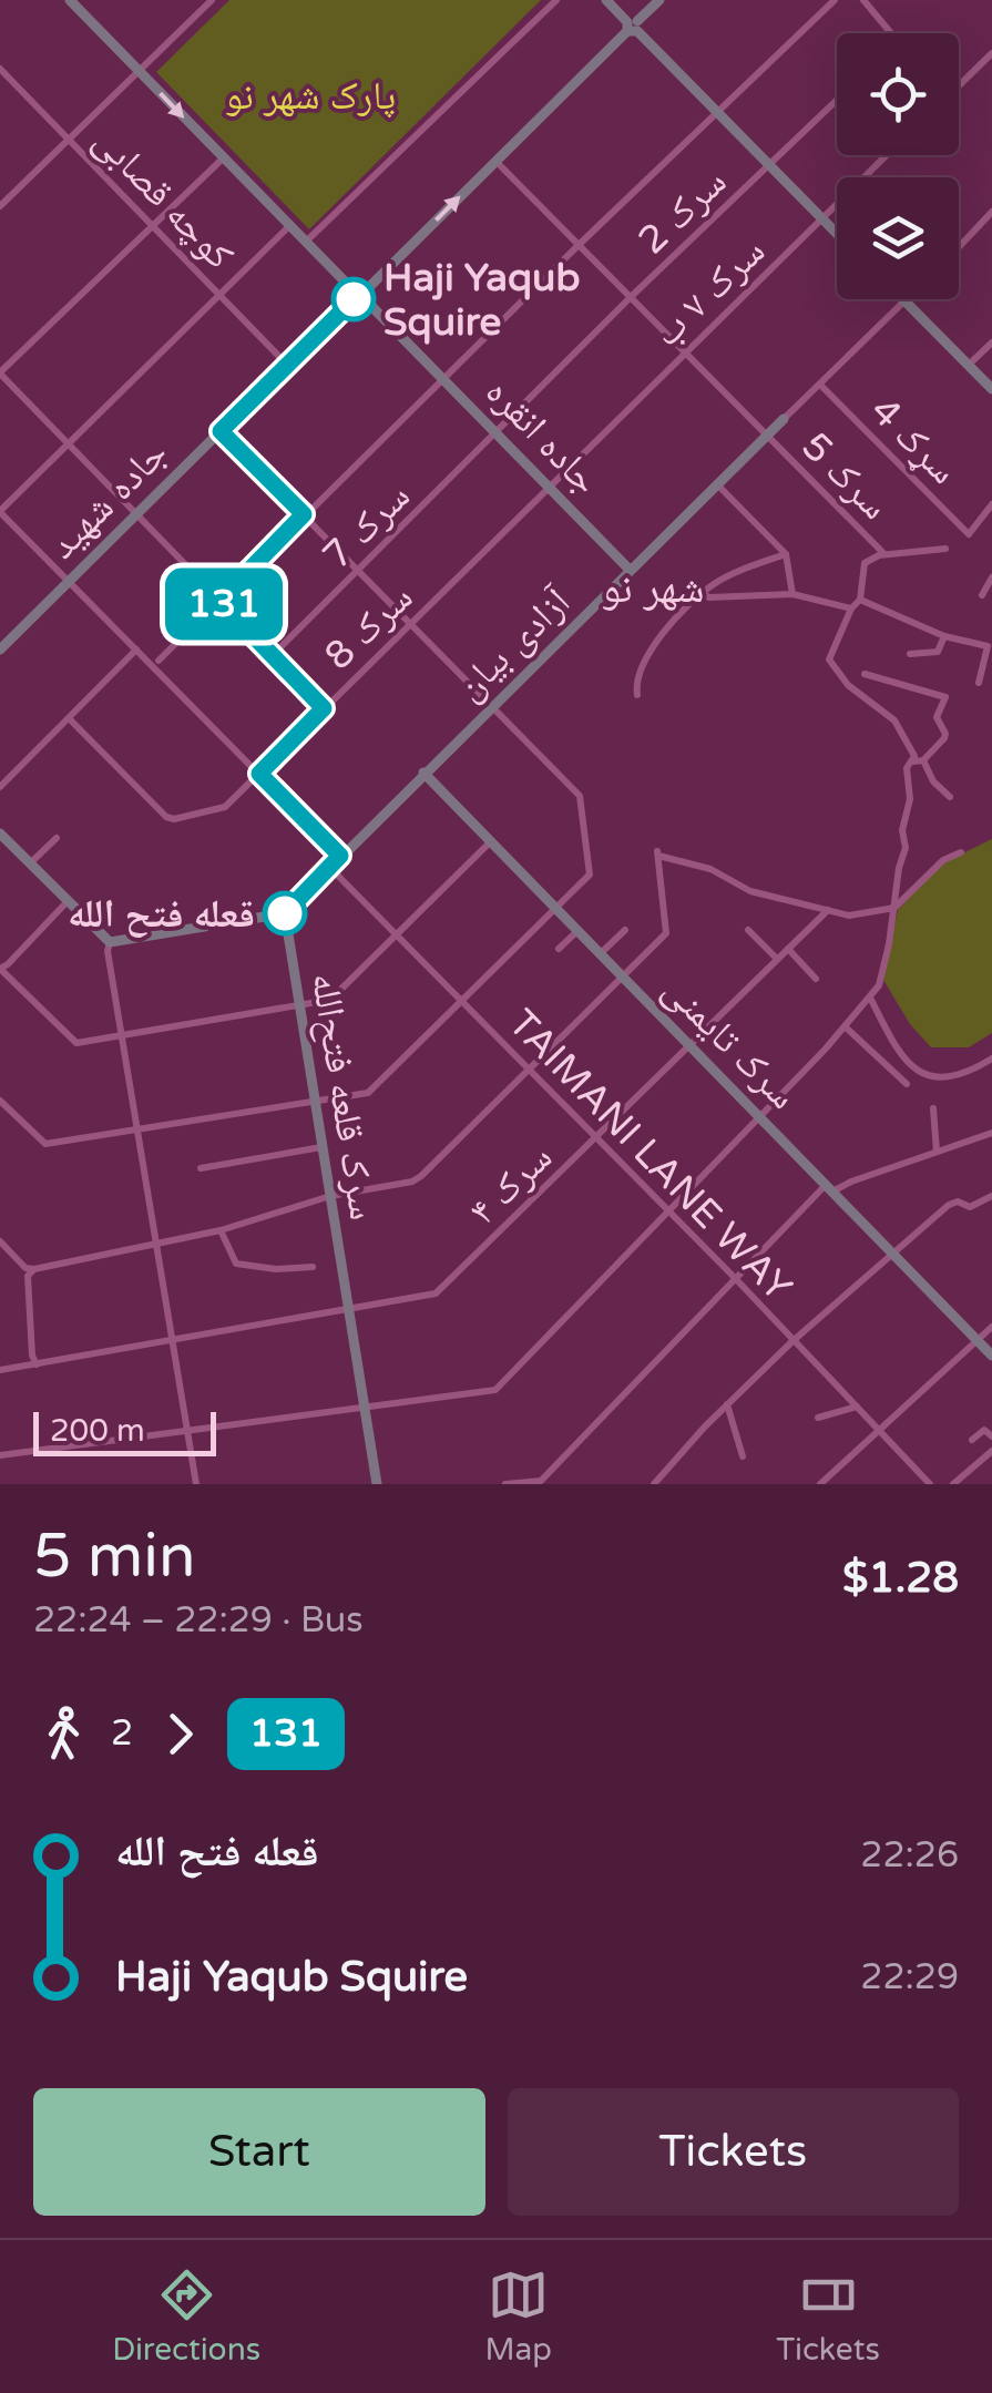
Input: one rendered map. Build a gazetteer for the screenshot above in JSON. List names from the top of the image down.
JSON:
{
  "streets": {
    "main road": [
      "جاده انقره",
      "جاده شهید",
      "آزادی بیان",
      "سرک تایمنی",
      "سرک قلعه فتح‌الله"
    ],
    "street": [
      "کوچه قصابی",
      "سرک 2",
      "سرک ۷ ب",
      "سړک 4",
      "سرک 5",
      "سرک 7",
      "سرک 8",
      "TAIMANI LANE WAY",
      "سرک ۴"
    ]
  },
  "crossings": [
    ["کوچه قصابی", "جاده شهید"],
    ["سرک 2", "سرک 5"],
    ["سرک ۷ ب", "جاده انقره"],
    ["سرک ۷ ب", "سرک 5"],
    ["سرک ۷ ب", "سرک 8"],
    ["جاده انقره", "جاده شهید"],
    ["جاده انقره", "سرک 7"],
    ["جاده انقره", "سرک 8"],
    ["جاده انقره", "آزادی بیان"],
    ["سرک 5", "جاده شهید"],
    ["سرک 5", "آزادی بیان"],
    ["آزادی بیان", "سرک تایمنی"],
    ["آزادی بیان", "سرک قلعه فتح‌الله"],
    ["آزادی بیان", "TAIMANI LANE WAY"],
    ["سرک تایمنی", "سرک ۴"],
    ["سرک قلعه فتح‌الله", "سرک ۴"],
    ["TAIMANI LANE WAY", "سرک ۴"]
  ],
  "districts": ["شهر نو"],
  "parks": ["پارک شهر نو"],
  "places": ["Haji Yaqub Squire", "قعله فتح الله"],
  "lines": ["bus line 131"],
  "scale_bar": "200 m",
  "page": {
    "on_map": "131",
    "scale": "200 m",
    "heading": ["5 min", "22:24 – 22:29 · Bus", "$1.28"],
    "legs": ["2", "131"],
    "list": [
      {
        "name": "قعله فتح الله",
        "value": "22:26"
      },
      {
        "name": "Haji Yaqub Squire",
        "value": "22:29"
      }
    ],
    "buttons": ["Start", "Tickets"],
    "tabs": ["Directions", "Map", "Tickets"]
  }
}
